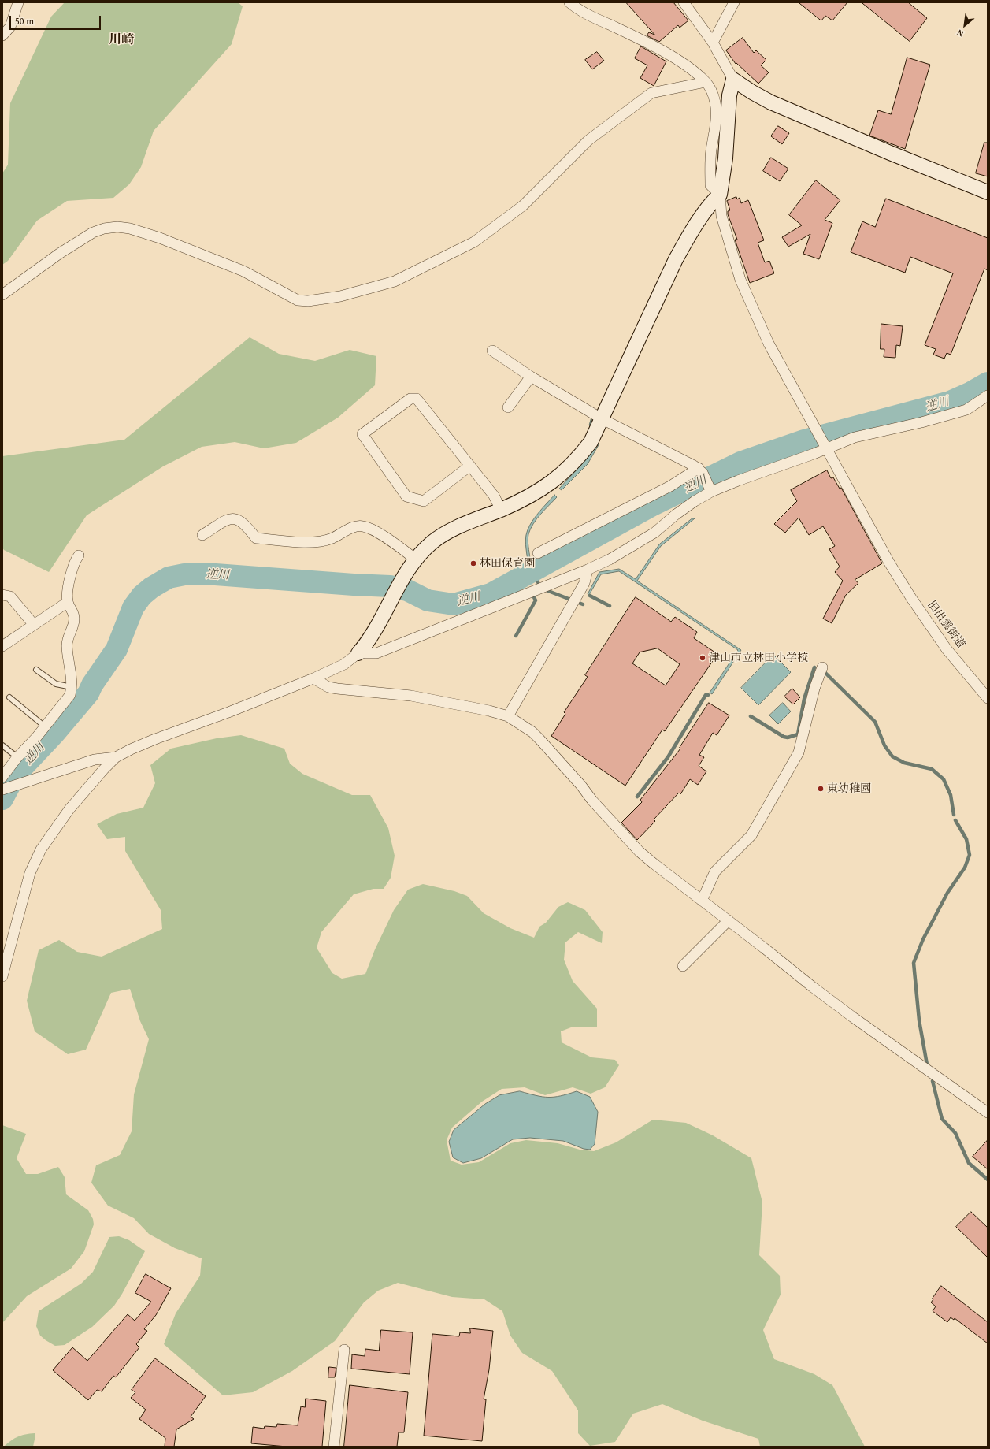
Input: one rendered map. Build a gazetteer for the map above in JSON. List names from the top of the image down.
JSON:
{
  "streets": {
    "street": ["旧出雲街道"]
  },
  "districts": ["川崎"],
  "water": ["逆川"],
  "places": ["林田保育園", "津山市立林田小学校", "東幼稚園"],
  "scale_bar": "50 m",
  "north": "bottom left"
}
